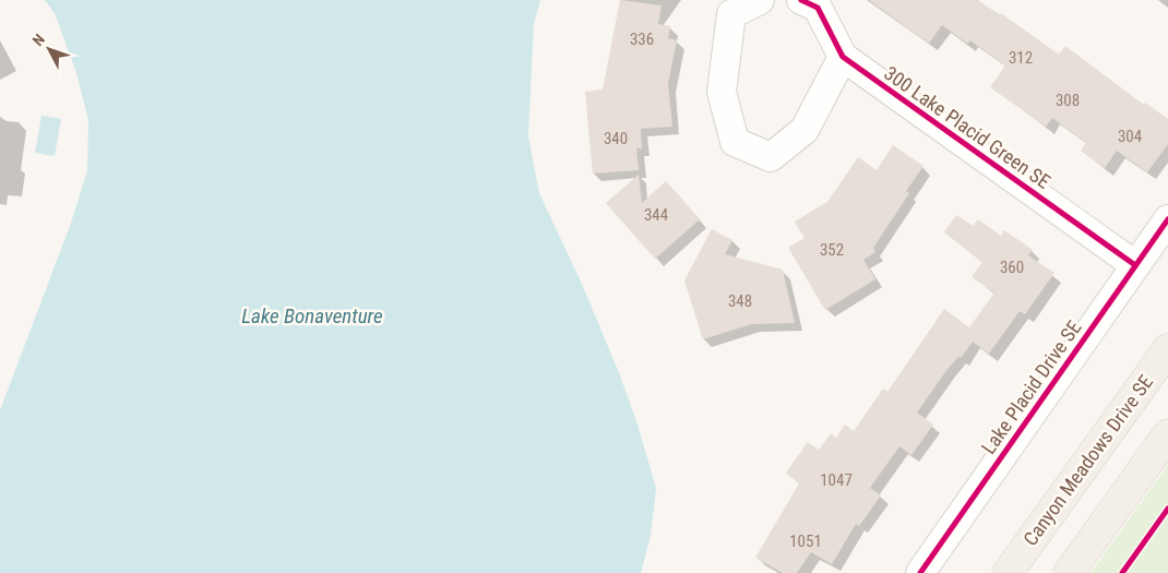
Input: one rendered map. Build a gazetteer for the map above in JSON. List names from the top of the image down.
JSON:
{
  "streets": {
    "main road": ["Canyon Meadows Drive SE"],
    "street": ["300 Lake Placid Green SE", "Lake Placid Drive SE"]
  },
  "crossings": [
    ["300 Lake Placid Green SE", "Lake Placid Drive SE"]
  ],
  "water": ["Lake Bonaventure"],
  "house_numbers": [
    "336",
    "312",
    "308",
    "304",
    "340",
    "344",
    "352",
    "360",
    "348",
    "1047",
    "1051"
  ],
  "north": "top left"
}
